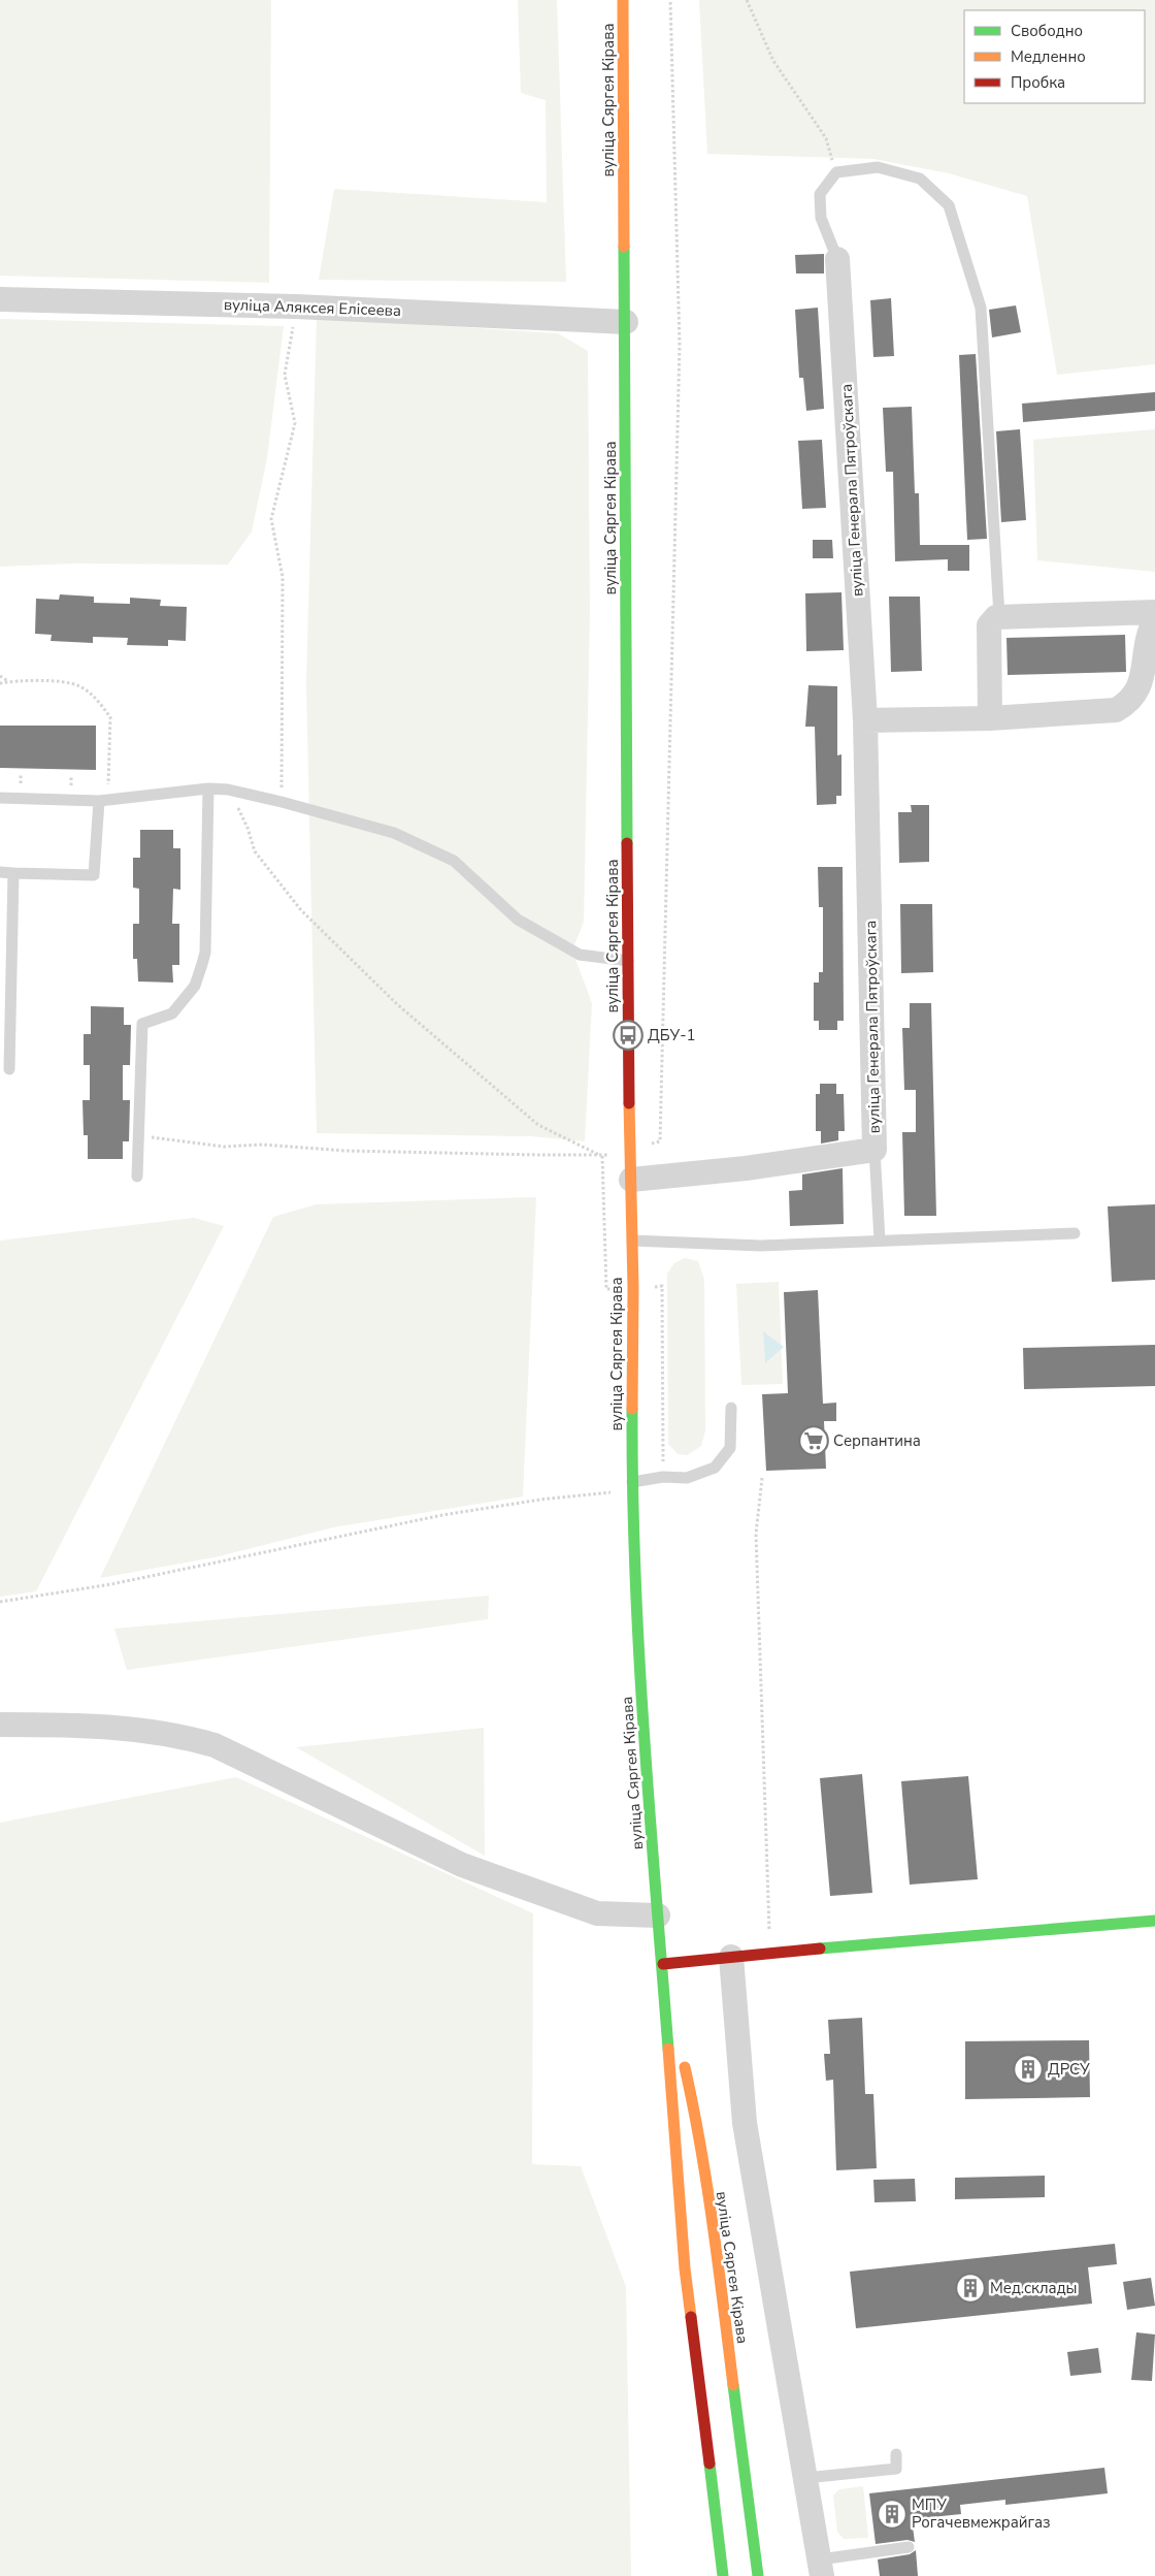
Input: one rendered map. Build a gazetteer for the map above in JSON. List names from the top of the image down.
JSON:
{
  "streets": {
    "main road": ["вуліца Сяргея Кірава"],
    "street": ["вуліца Аляксея Елісеева", "вуліца Генерала Пятроўскага"]
  },
  "crossings": [
    ["вуліца Сяргея Кірава", "вуліца Аляксея Елісеева"],
    ["вуліца Сяргея Кірава", "вуліца Генерала Пятроўскага"]
  ],
  "places": {
    "bus stop": ["ДБУ-1"],
    "supermarket": ["Серпантина"],
    "building": ["ДРСУ", "Мед.склады", "МПУ Рогачевмежрайгаз"]
  },
  "legend": ["Свободно", "Медленно", "Пробка"]
}
